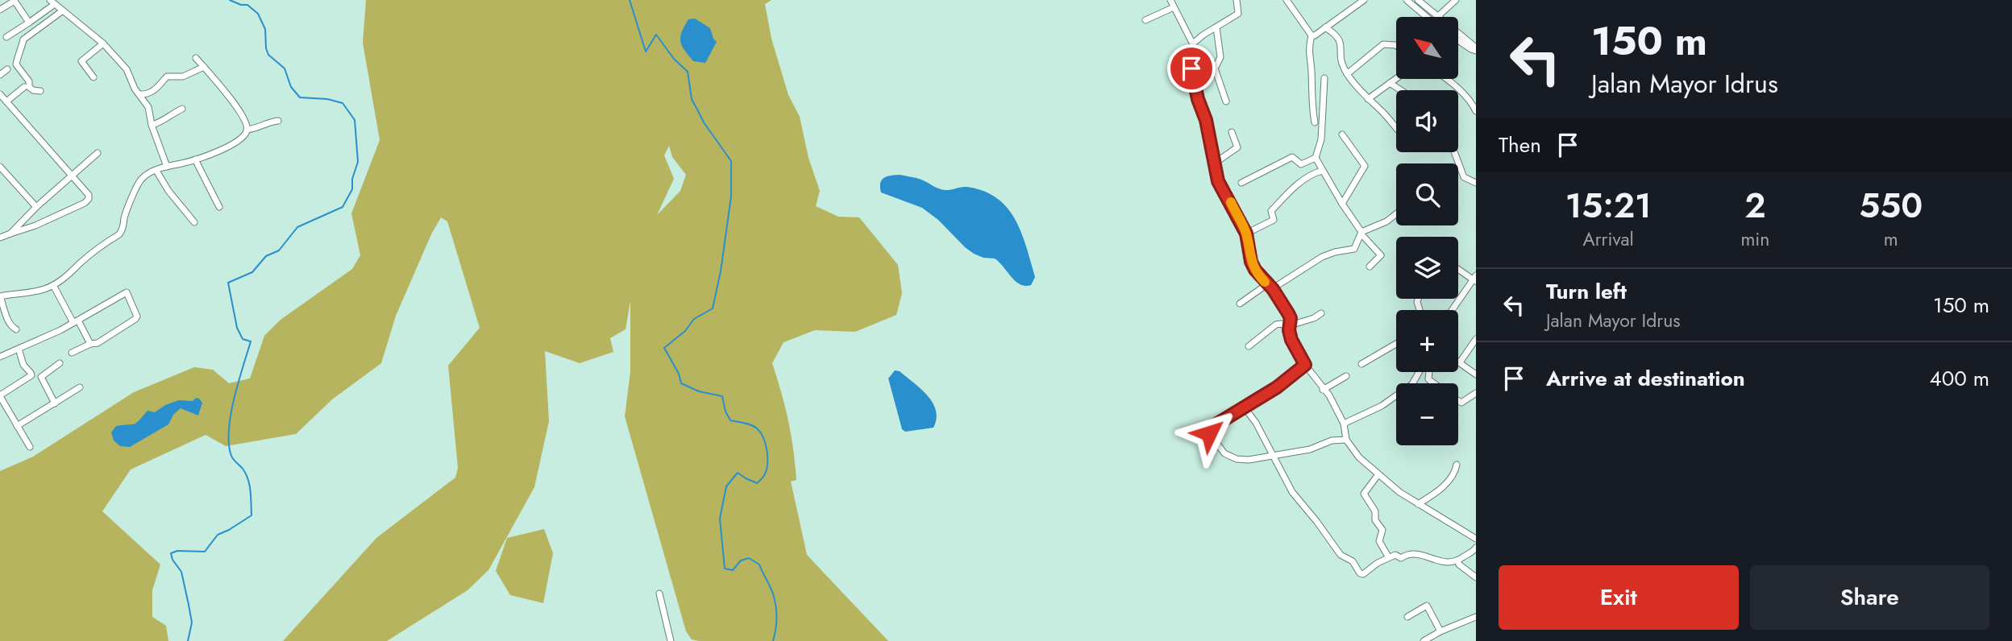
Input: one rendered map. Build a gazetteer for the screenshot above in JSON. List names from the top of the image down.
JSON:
{
  "north": "top left",
  "page": {
    "turn": ["150 m", "Jalan Mayor Idrus"],
    "map_buttons": ["+", "−"],
    "then": "Then",
    "eta": [
      "15:21",
      "Arrival",
      "2",
      "min",
      "550",
      "m"
    ],
    "list": [
      {
        "name": "Turn left",
        "note": "Jalan Mayor Idrus",
        "value": "150 m"
      },
      {
        "name": "Arrive at destination",
        "value": "400 m"
      }
    ],
    "buttons": ["Exit", "Share"]
  }
}
